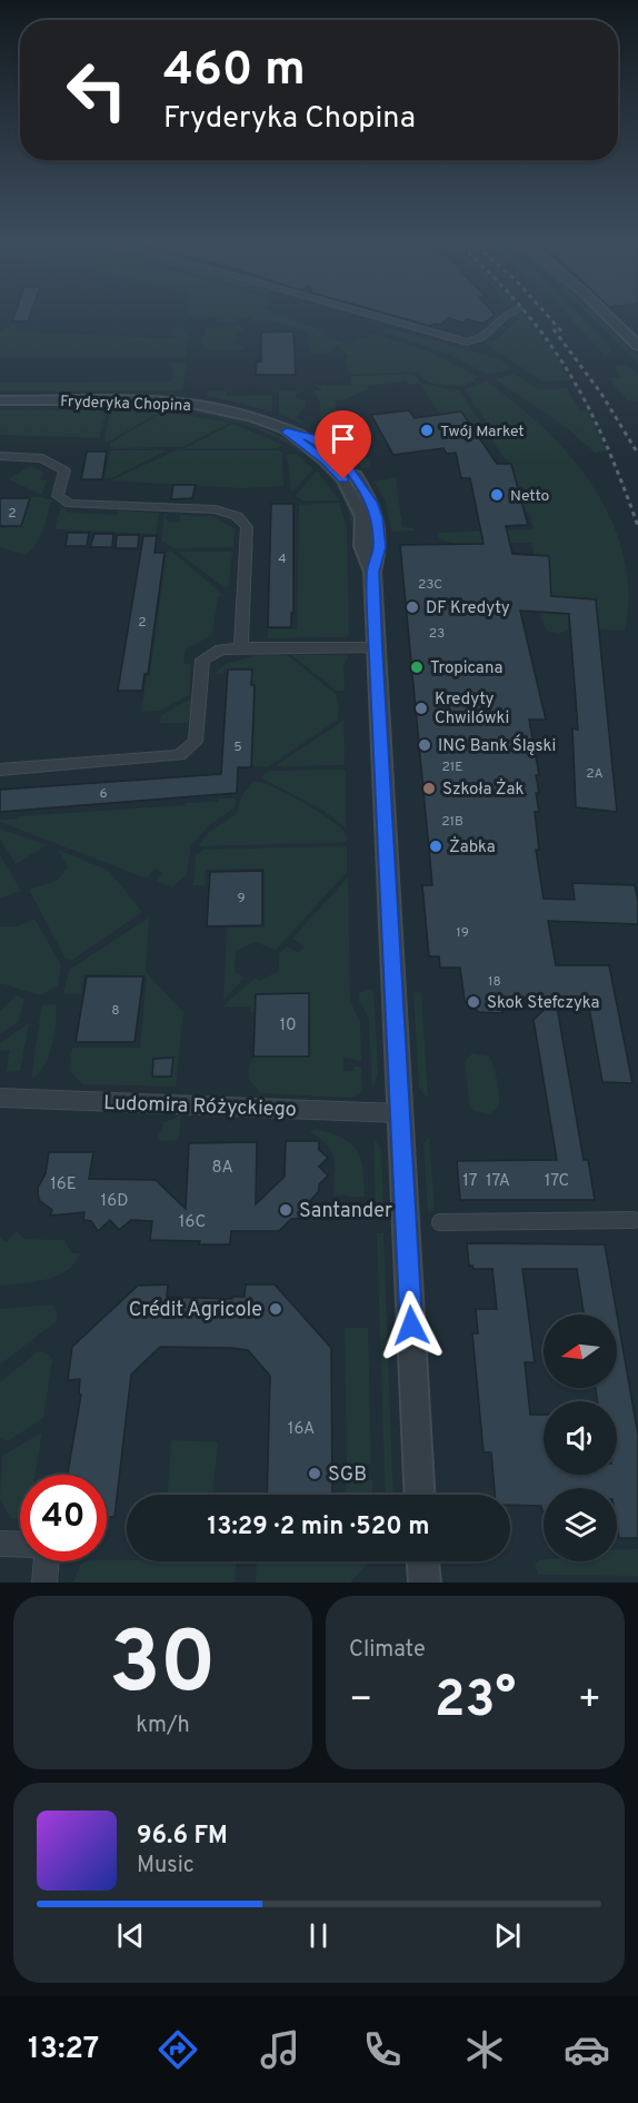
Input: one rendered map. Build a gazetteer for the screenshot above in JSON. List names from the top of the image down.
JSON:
{
  "streets": {
    "street": ["Fryderyka Chopina", "Ludomira Różyckiego"]
  },
  "crossings": [
    ["Fryderyka Chopina", "Ludomira Różyckiego"]
  ],
  "places": [
    "Twój Market",
    "Netto",
    "DF Kredyty",
    "Tropicana",
    "Kredyty Chwilówki",
    "ING Bank Śląski",
    "Szkoła Żak",
    "Żabka",
    "Skok Stefczyka",
    "Santander",
    "Crédit Agricole",
    "SGB"
  ],
  "house_numbers": [
    "2",
    "4",
    "23C",
    "2",
    "23",
    "5",
    "21E",
    "2A",
    "6",
    "21B",
    "9",
    "19",
    "18",
    "8",
    "10",
    "8A",
    "17",
    "17A",
    "17C",
    "16E",
    "16D",
    "16C",
    "16A"
  ],
  "north": "left",
  "page": {
    "turn": ["460 m", "Fryderyka Chopina"],
    "limit": "40",
    "trip": "13:29 · 2 min · 520 m",
    "tile": [
      ["30", "km/h"],
      "Climate"
    ],
    "heat": ["−", "23°", "+"],
    "song": ["96.6 FM", "Music"],
    "tabs": "13:27"
  }
}
